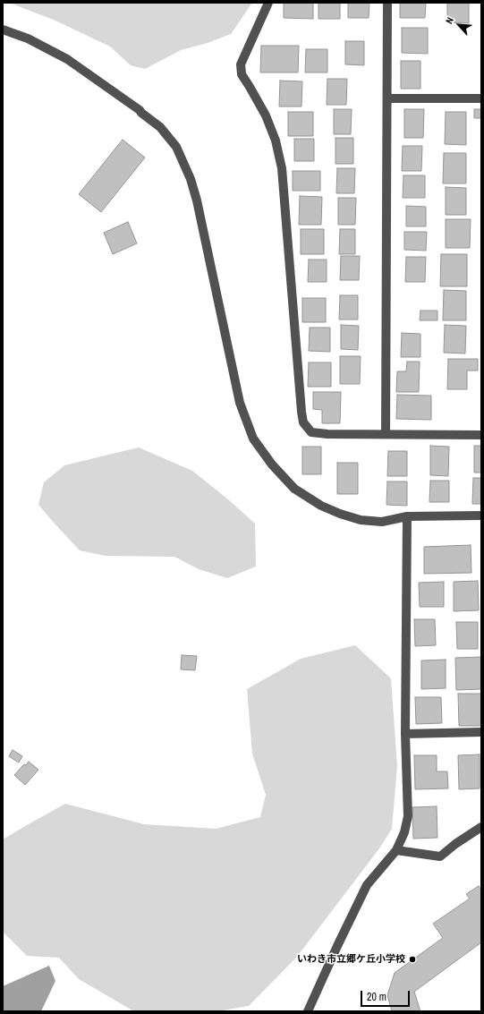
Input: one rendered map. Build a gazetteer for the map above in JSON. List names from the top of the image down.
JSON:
{
  "places": ["いわき市立郷ケ丘小学校"],
  "scale_bar": "20 m",
  "north": "top left"
}
